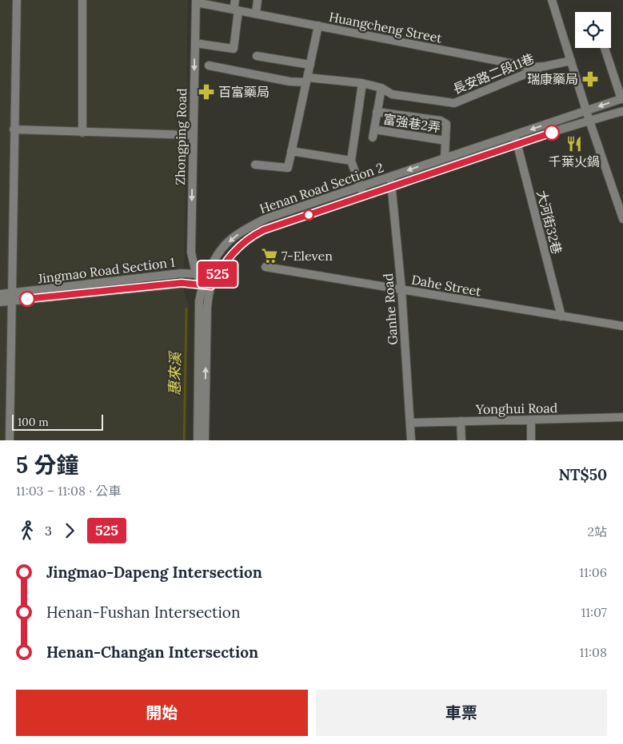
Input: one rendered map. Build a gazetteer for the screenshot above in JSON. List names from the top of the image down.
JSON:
{
  "streets": {
    "street": [
      "Huangcheng Street",
      "長安路二段11巷",
      "富強巷2弄",
      "Zhongping Road",
      "Henan Road Section 2",
      "大河街32巷",
      "Jingmao Road Section 1",
      "Dahe Street",
      "Ganhe Road",
      "Yonghui Road"
    ]
  },
  "crossings": [
    ["Huangcheng Street", "長安路二段11巷"],
    ["Huangcheng Street", "Zhongping Road"],
    ["Zhongping Road", "Henan Road Section 2"],
    ["Zhongping Road", "Jingmao Road Section 1"],
    ["Henan Road Section 2", "大河街32巷"],
    ["Henan Road Section 2", "Jingmao Road Section 1"],
    ["Henan Road Section 2", "Ganhe Road"],
    ["大河街32巷", "Dahe Street"],
    ["Dahe Street", "Ganhe Road"],
    ["Ganhe Road", "Yonghui Road"]
  ],
  "one_way": ["Zhongping Road"],
  "water": ["惠來溪"],
  "places": {
    "pharmacy": ["瑞康藥局", "百富藥局"],
    "restaurant": ["千葉火鍋"],
    "supermarket": ["7-Eleven"]
  },
  "lines": ["bus line 525"],
  "scale_bar": "100 m",
  "page": {
    "on_map": "525",
    "scale": "100 m",
    "heading": ["5 分鐘", "11:03 – 11:08 · 公車", "NT$50"],
    "legs": ["3", "525", "2站"],
    "list": [
      {
        "name": "Jingmao-Dapeng Intersection",
        "value": "11:06"
      },
      {
        "name": "Henan-Fushan Intersection",
        "value": "11:07"
      },
      {
        "name": "Henan-Changan Intersection",
        "value": "11:08"
      }
    ],
    "buttons": ["開始", "車票"]
  }
}
